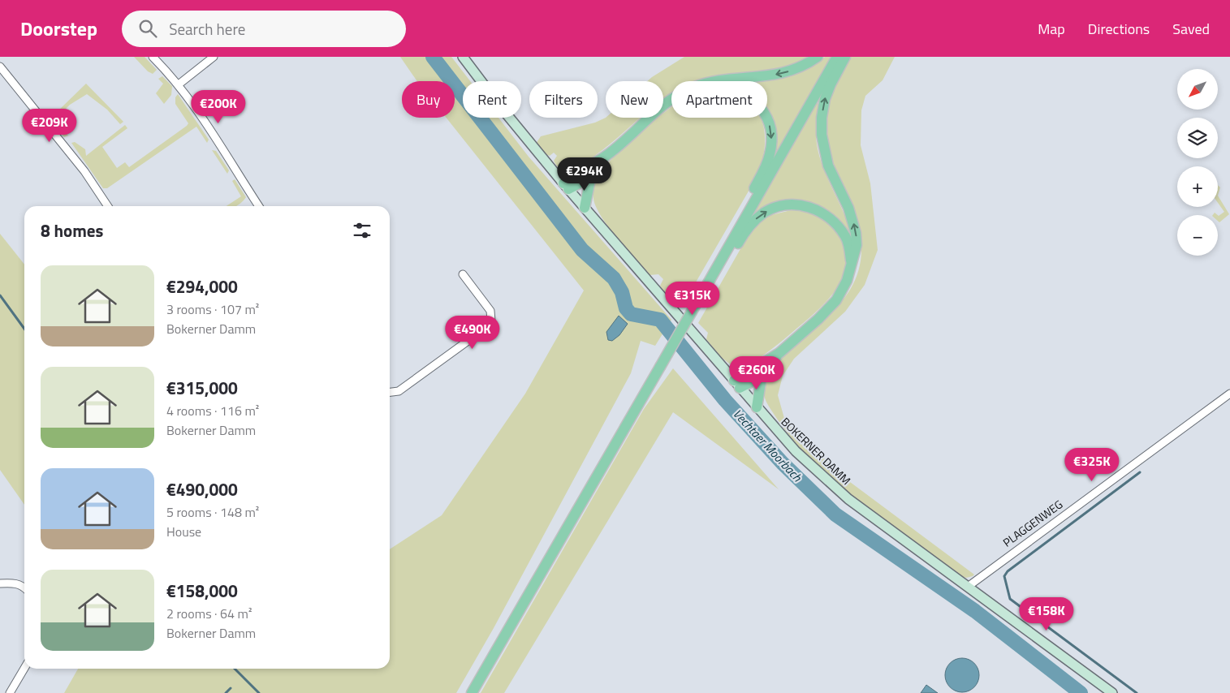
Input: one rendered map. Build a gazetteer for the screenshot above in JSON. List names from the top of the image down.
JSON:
{
  "streets": {
    "main road": ["BOKERNER DAMM"],
    "street": ["PLAGGENWEG"]
  },
  "crossings": [
    ["BOKERNER DAMM", "PLAGGENWEG"]
  ],
  "water": ["Vechtaer Moorbach"],
  "north": "bottom left",
  "page": {
    "header": "Doorstep",
    "search": "Search here",
    "nav": ["Map", "Directions", "Saved"],
    "map_buttons": ["+", "−"],
    "chip": [
      "Buy",
      "Rent",
      "Filters",
      "New",
      "Apartment"
    ],
    "price": [
      "€200K",
      "€209K",
      "€294K",
      "€315K",
      "€490K",
      "€260K",
      "€325K",
      "€158K"
    ],
    "heading": "8 homes",
    "list": [
      {
        "name": "€294,000",
        "note": "3 rooms · 107 m² · Bokerner Damm"
      },
      {
        "name": "€315,000",
        "note": "4 rooms · 116 m² · Bokerner Damm"
      },
      {
        "name": "€490,000",
        "note": "5 rooms · 148 m² · House"
      },
      {
        "name": "€158,000",
        "note": "2 rooms · 64 m² · Bokerner Damm"
      }
    ]
  }
}
